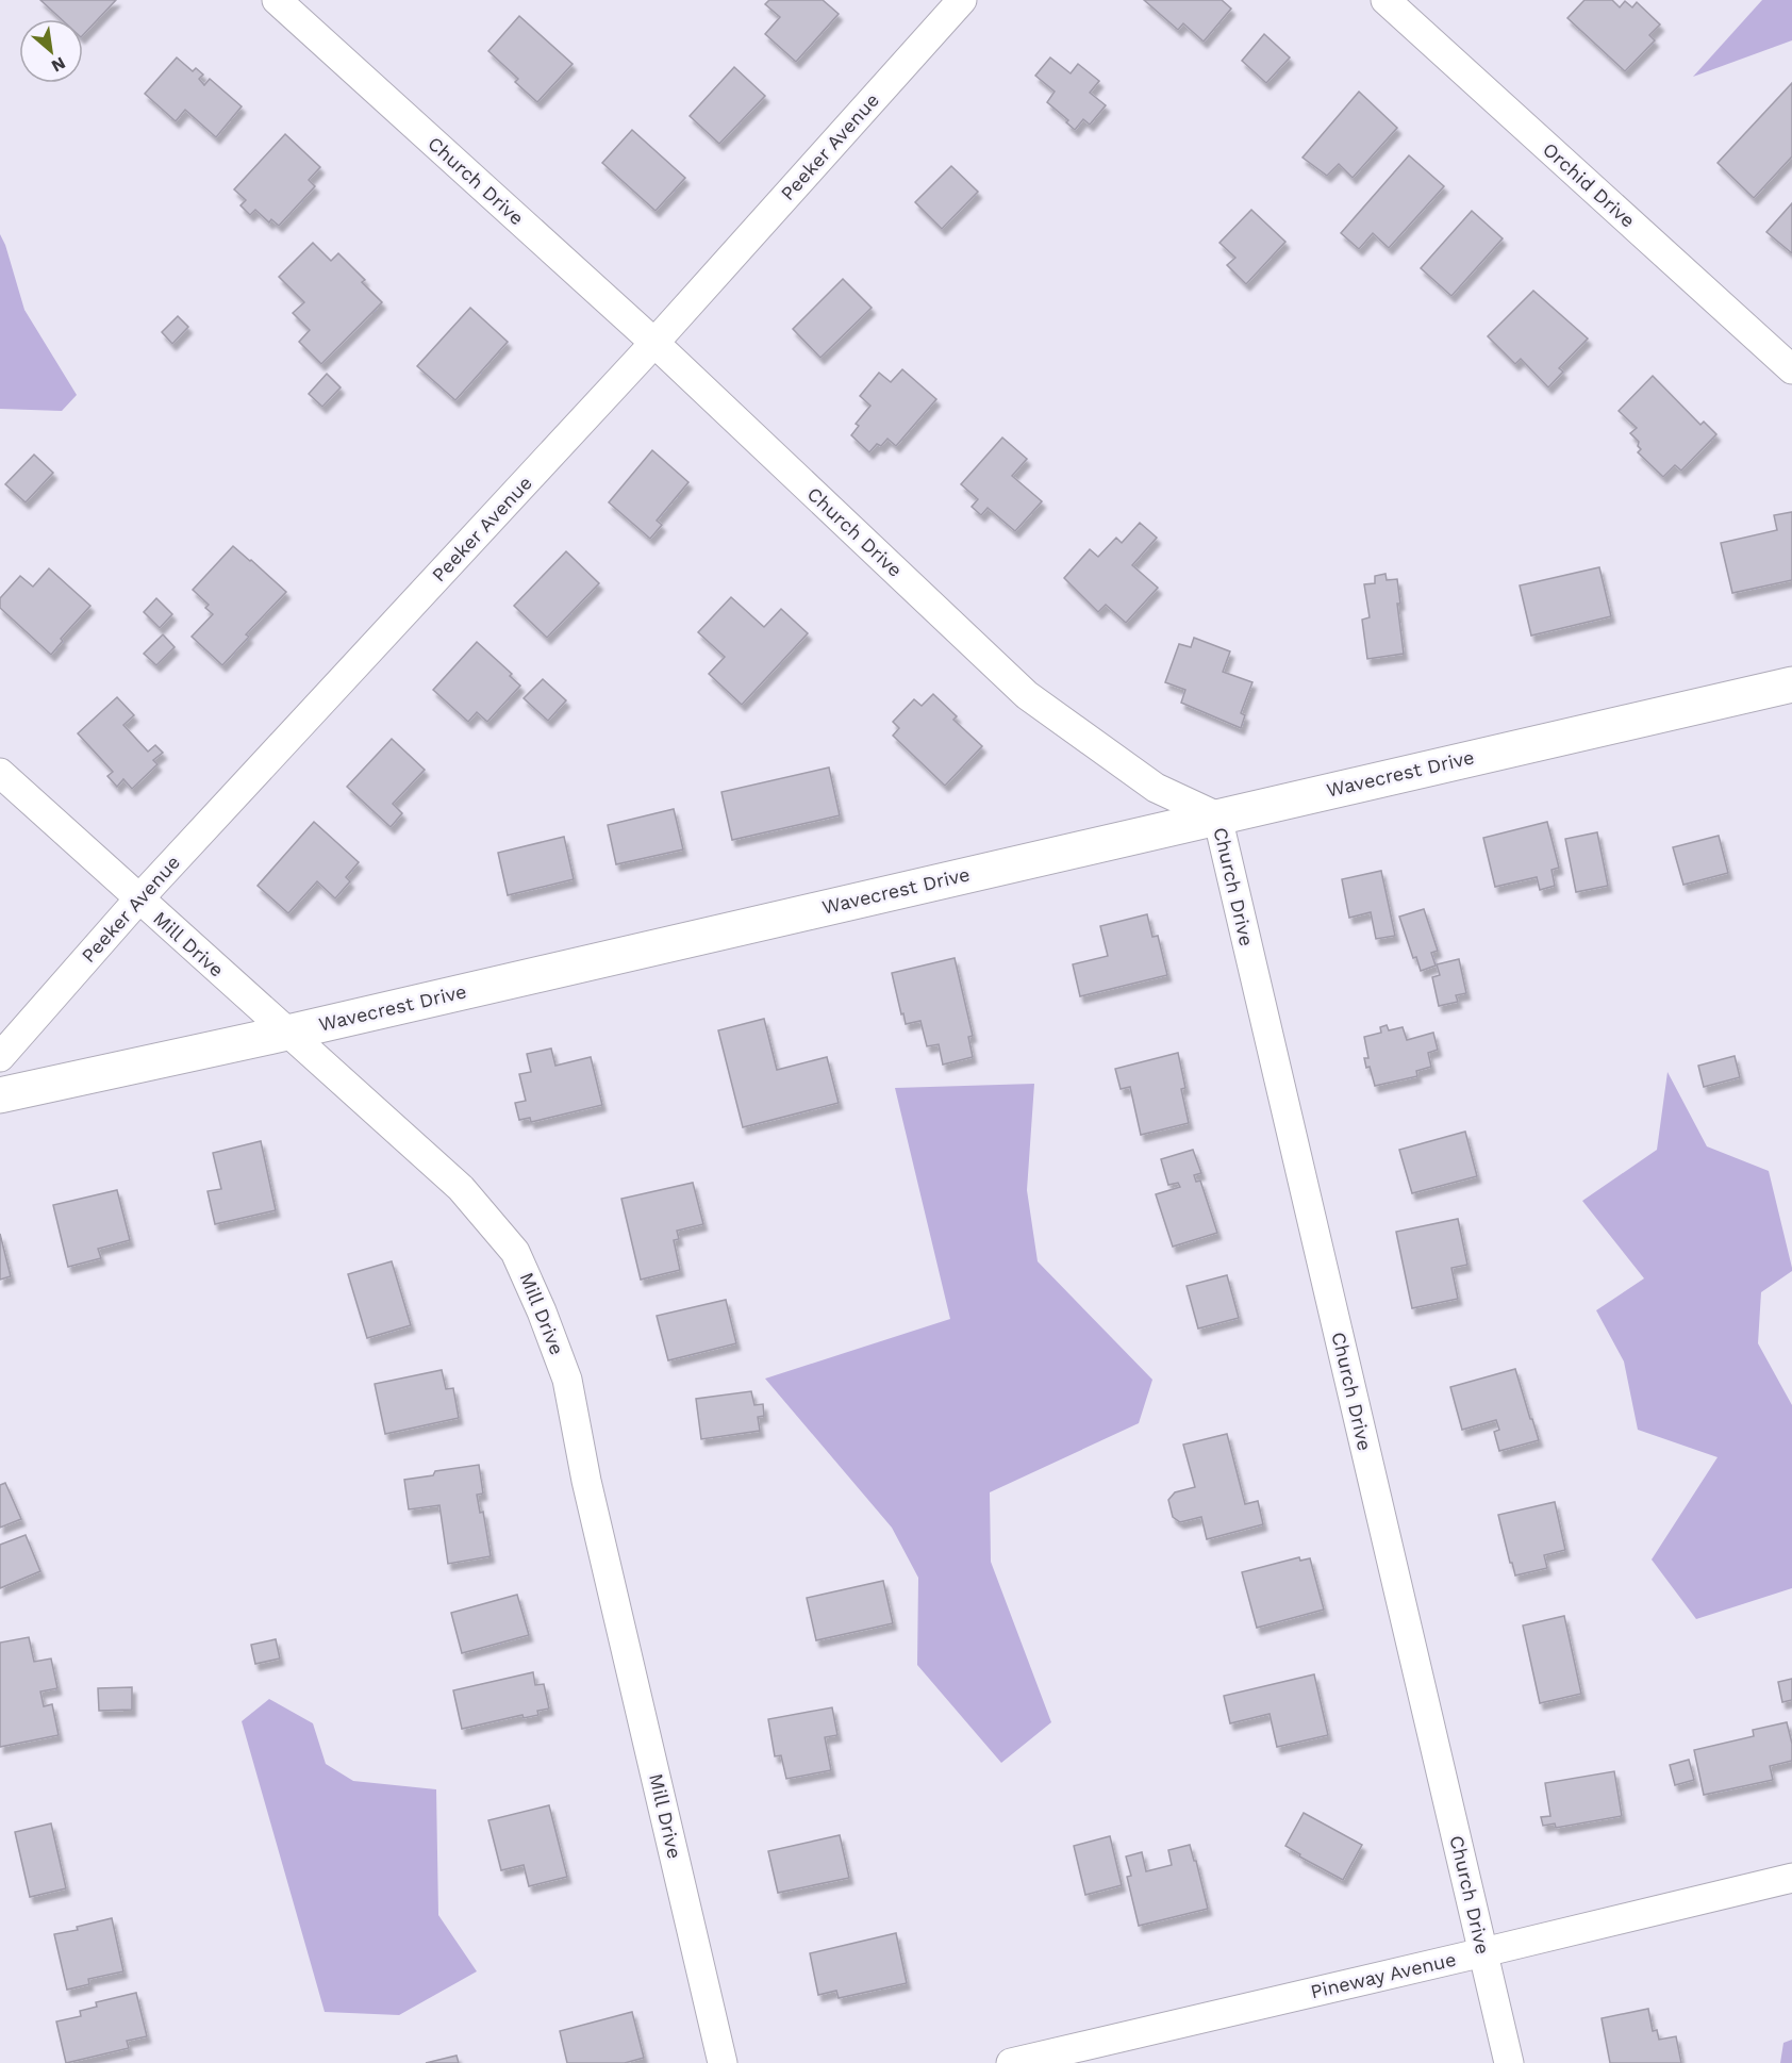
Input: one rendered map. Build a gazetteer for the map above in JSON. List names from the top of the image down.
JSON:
{
  "streets": {
    "street": [
      "Peeker Avenue",
      "Church Drive",
      "Orchid Drive",
      "Wavecrest Drive",
      "Mill Drive",
      "Pineway Avenue"
    ]
  },
  "crossings": [
    ["Peeker Avenue", "Church Drive"],
    ["Peeker Avenue", "Mill Drive"],
    ["Church Drive", "Wavecrest Drive"],
    ["Church Drive", "Pineway Avenue"],
    ["Wavecrest Drive", "Mill Drive"]
  ],
  "north": "bottom right"
}
